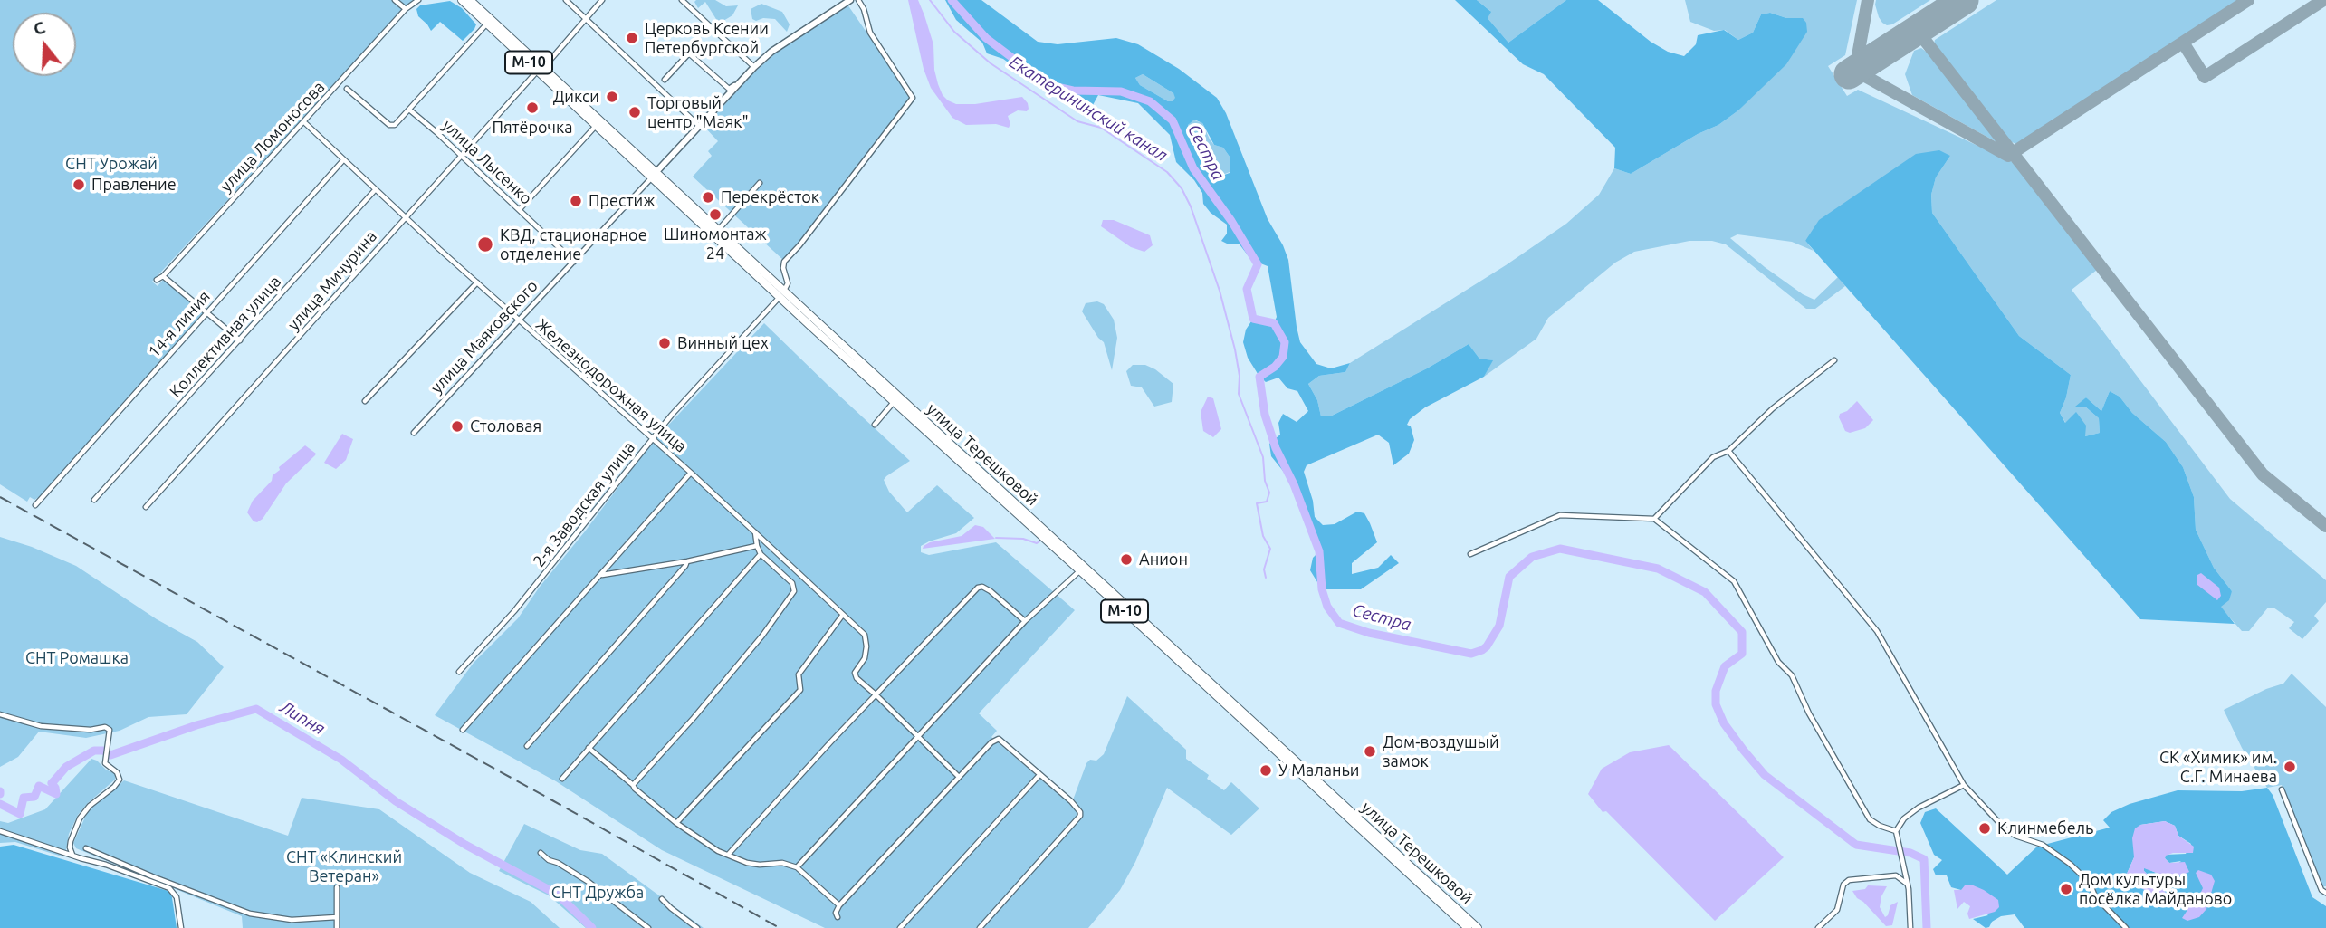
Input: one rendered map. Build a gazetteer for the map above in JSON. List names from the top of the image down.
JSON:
{
  "streets": {
    "highway": ["М-10", "улица Терешковой"],
    "street": [
      "улица Ломоносова",
      "улица Лысенко",
      "улица Мичурина",
      "14-я линия",
      "Коллективная улица",
      "улица Маяковского",
      "Железнодорожная улица",
      "2-я Заводская улица"
    ]
  },
  "crossings": [
    ["улица Ломоносова", "Железнодорожная улица"],
    ["улица Лысенко", "улица Мичурина"],
    ["улица Лысенко", "улица Маяковского"],
    ["улица Мичурина", "Железнодорожная улица"],
    ["улица Мичурина", "улица Терешковой"],
    ["14-я линия", "Железнодорожная улица"],
    ["Коллективная улица", "Железнодорожная улица"],
    ["улица Маяковского", "Железнодорожная улица"],
    ["улица Маяковского", "улица Терешковой"],
    ["Железнодорожная улица", "2-я Заводская улица"],
    ["улица Терешковой", "2-я Заводская улица"]
  ],
  "water": ["Екатерининский канал", "Сестра", "Липня"],
  "parks": [
    "СНТ Урожай",
    "СНТ Ромашка",
    "СНТ «Клинский Ветеран»",
    "СНТ Дружба"
  ],
  "places": [
    "Церковь Ксении Петербургской",
    "Дикси",
    "Пятёрочка",
    "Торговый центр \"Маяк\"",
    "Правление",
    "Перекрёсток",
    "Престиж",
    "Шиномонтаж 24",
    "КВД, стационарное отделение",
    "Винный цех",
    "Столовая",
    "Анион",
    "Дом-воздушый замок",
    "СК «Химик» им. С.Г. Минаева",
    "У Маланьи",
    "Клинмебель",
    "Дом культуры посёлка Майданово"
  ],
  "north": "top"
}
